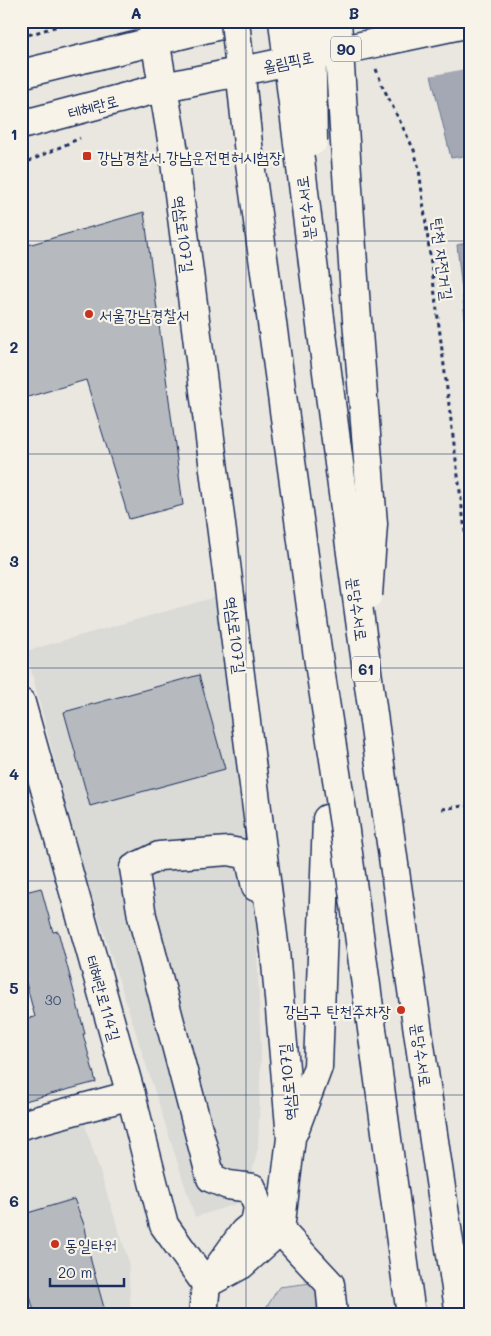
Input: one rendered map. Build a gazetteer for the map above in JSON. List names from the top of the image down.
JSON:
{
  "streets": {
    "main road": [
      "90",
      "올림픽로",
      "테헤란로",
      "분당수서로",
      "역삼로107길",
      "61",
      "테헤란로114길"
    ],
    "path": ["탄천 자전거길"]
  },
  "crossings": [
    ["올림픽로", "테헤란로"],
    ["올림픽로", "역삼로107길"],
    ["테헤란로", "역삼로107길"]
  ],
  "places": {
    "transit": ["강남경찰서.강남운전면허시험장"],
    "other": ["서울강남경찰서", "강남구 탄천주차장", "동일타워"]
  },
  "house_numbers": ["30"],
  "scale_bar": "20 m",
  "grid": {
    "columns": ["A", "B"],
    "rows": [
      "1",
      "2",
      "3",
      "4",
      "5",
      "6"
    ]
  }
}
